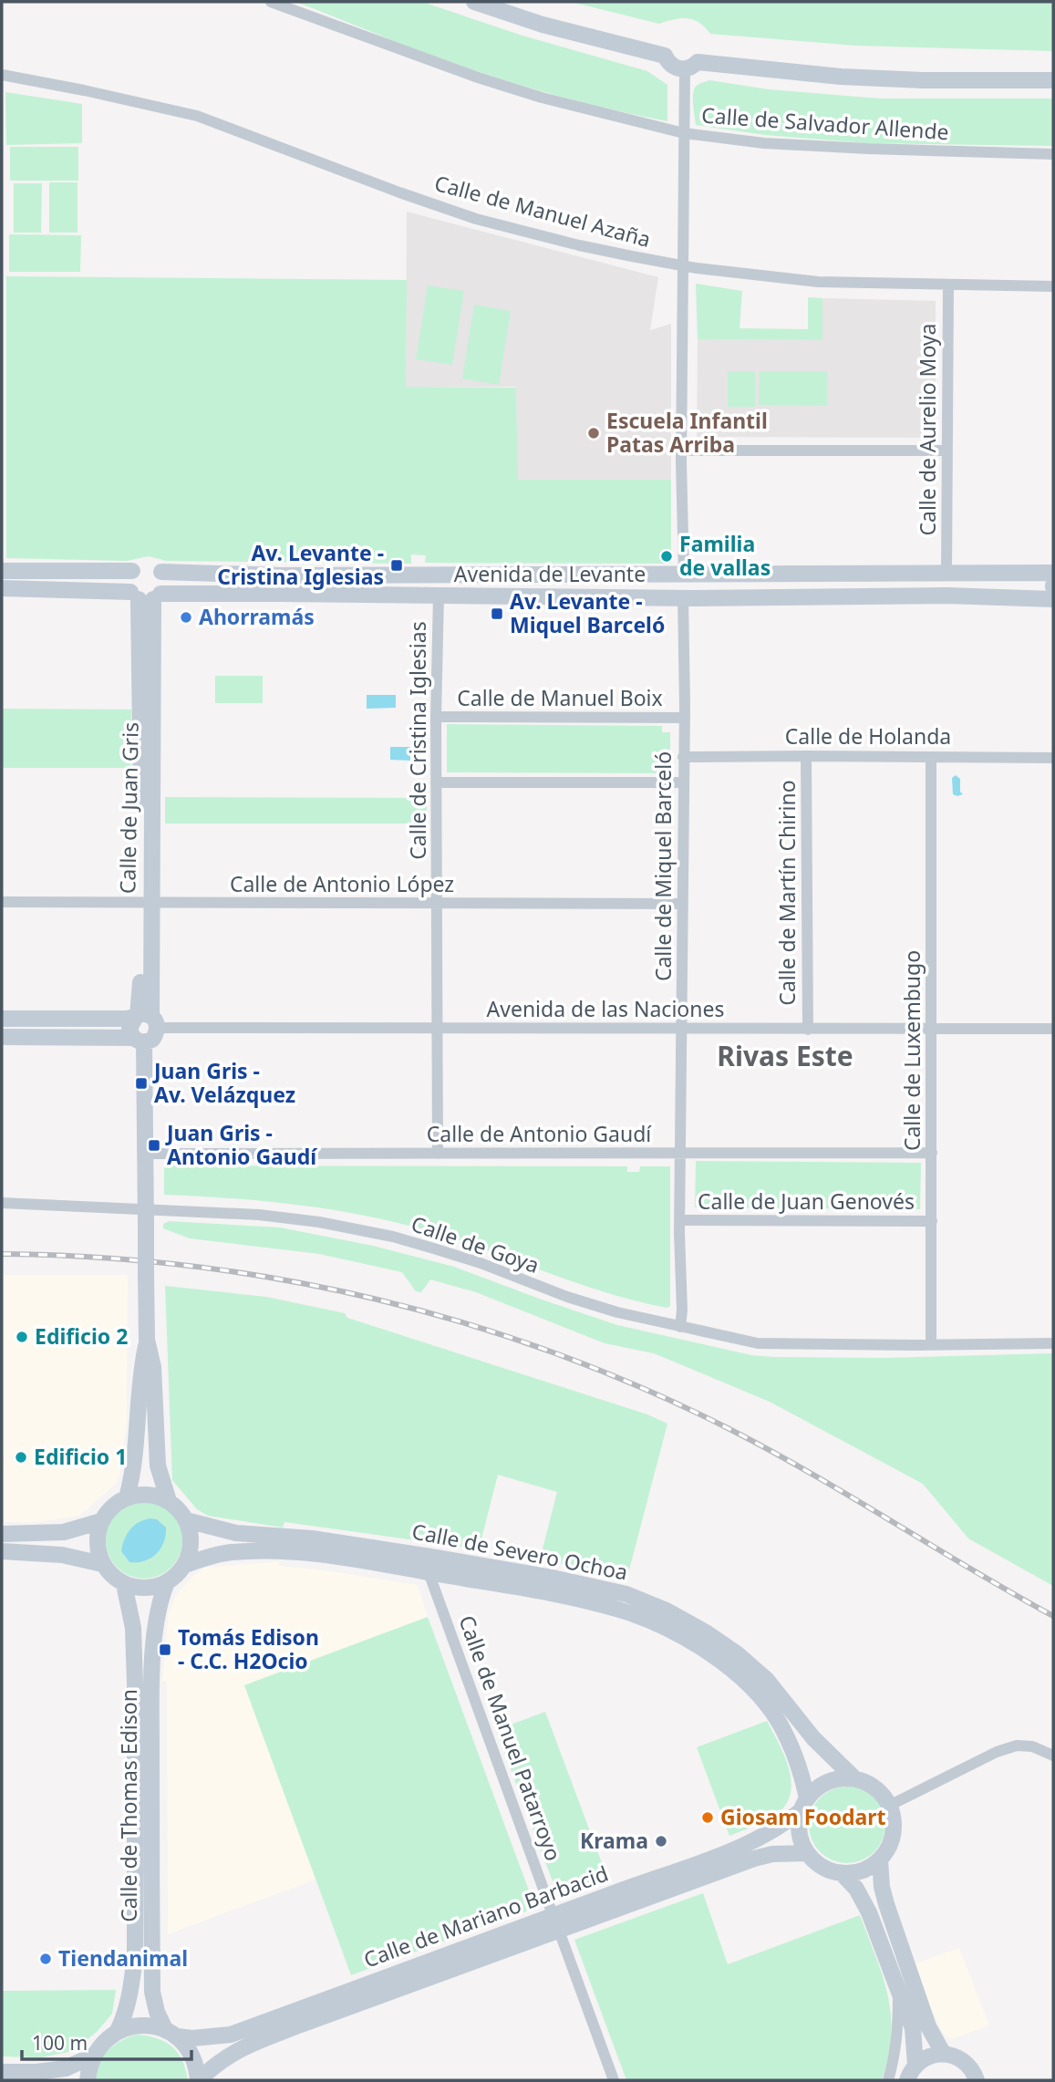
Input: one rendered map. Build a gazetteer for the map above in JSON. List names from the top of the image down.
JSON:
{
  "streets": {
    "street": [
      "Calle de Salvador Allende",
      "Calle de Manuel Azaña",
      "Calle de Aurelio Moya",
      "Avenida de Levante",
      "Calle de Manuel Boix",
      "Calle de Holanda",
      "Calle de Cristina Iglesias",
      "Calle de Juan Gris",
      "Calle de Miquel Barceló",
      "Calle de Antonio López",
      "Calle de Martín Chirino",
      "Avenida de las Naciones",
      "Calle de Luxembugo",
      "Calle de Antonio Gaudí",
      "Calle de Juan Genovés",
      "Calle de Goya",
      "Calle de Severo Ochoa",
      "Calle de Manuel Patarroyo",
      "Calle de Thomas Edison",
      "Calle de Mariano Barbacid"
    ]
  },
  "crossings": [
    ["Calle de Manuel Azaña", "Calle de Aurelio Moya"],
    ["Calle de Aurelio Moya", "Avenida de Levante"],
    ["Avenida de Levante", "Calle de Cristina Iglesias"],
    ["Avenida de Levante", "Calle de Juan Gris"],
    ["Avenida de Levante", "Calle de Miquel Barceló"],
    ["Calle de Manuel Boix", "Calle de Cristina Iglesias"],
    ["Calle de Manuel Boix", "Calle de Miquel Barceló"],
    ["Calle de Holanda", "Calle de Miquel Barceló"],
    ["Calle de Holanda", "Calle de Martín Chirino"],
    ["Calle de Holanda", "Calle de Luxembugo"],
    ["Calle de Cristina Iglesias", "Calle de Antonio López"],
    ["Calle de Cristina Iglesias", "Avenida de las Naciones"],
    ["Calle de Cristina Iglesias", "Calle de Antonio Gaudí"],
    ["Calle de Juan Gris", "Calle de Antonio López"],
    ["Calle de Juan Gris", "Avenida de las Naciones"],
    ["Calle de Miquel Barceló", "Calle de Antonio López"],
    ["Calle de Miquel Barceló", "Avenida de las Naciones"],
    ["Calle de Miquel Barceló", "Calle de Antonio Gaudí"],
    ["Calle de Miquel Barceló", "Calle de Juan Genovés"],
    ["Calle de Miquel Barceló", "Calle de Goya"],
    ["Calle de Martín Chirino", "Avenida de las Naciones"],
    ["Avenida de las Naciones", "Calle de Luxembugo"],
    ["Calle de Luxembugo", "Calle de Antonio Gaudí"],
    ["Calle de Luxembugo", "Calle de Juan Genovés"],
    ["Calle de Luxembugo", "Calle de Goya"],
    ["Calle de Severo Ochoa", "Calle de Manuel Patarroyo"],
    ["Calle de Severo Ochoa", "Calle de Thomas Edison"],
    ["Calle de Severo Ochoa", "Calle de Mariano Barbacid"],
    ["Calle de Manuel Patarroyo", "Calle de Mariano Barbacid"],
    ["Calle de Thomas Edison", "Calle de Mariano Barbacid"]
  ],
  "districts": ["Rivas Este"],
  "places": {
    "other": [
      "Escuela Infantil Patas Arriba",
      "Familia de vallas",
      "Ahorramás",
      "Edificio 2",
      "Edificio 1",
      "Giosam Foodart",
      "Krama",
      "Tiendanimal"
    ],
    "transit": [
      "Av. Levante - Cristina Iglesias",
      "Av. Levante - Miquel Barceló",
      "Juan Gris - Av. Velázquez",
      "Juan Gris - Antonio Gaudí",
      "Tomás Edison - C.C. H2Ocio"
    ]
  },
  "scale_bar": "100 m"
}
